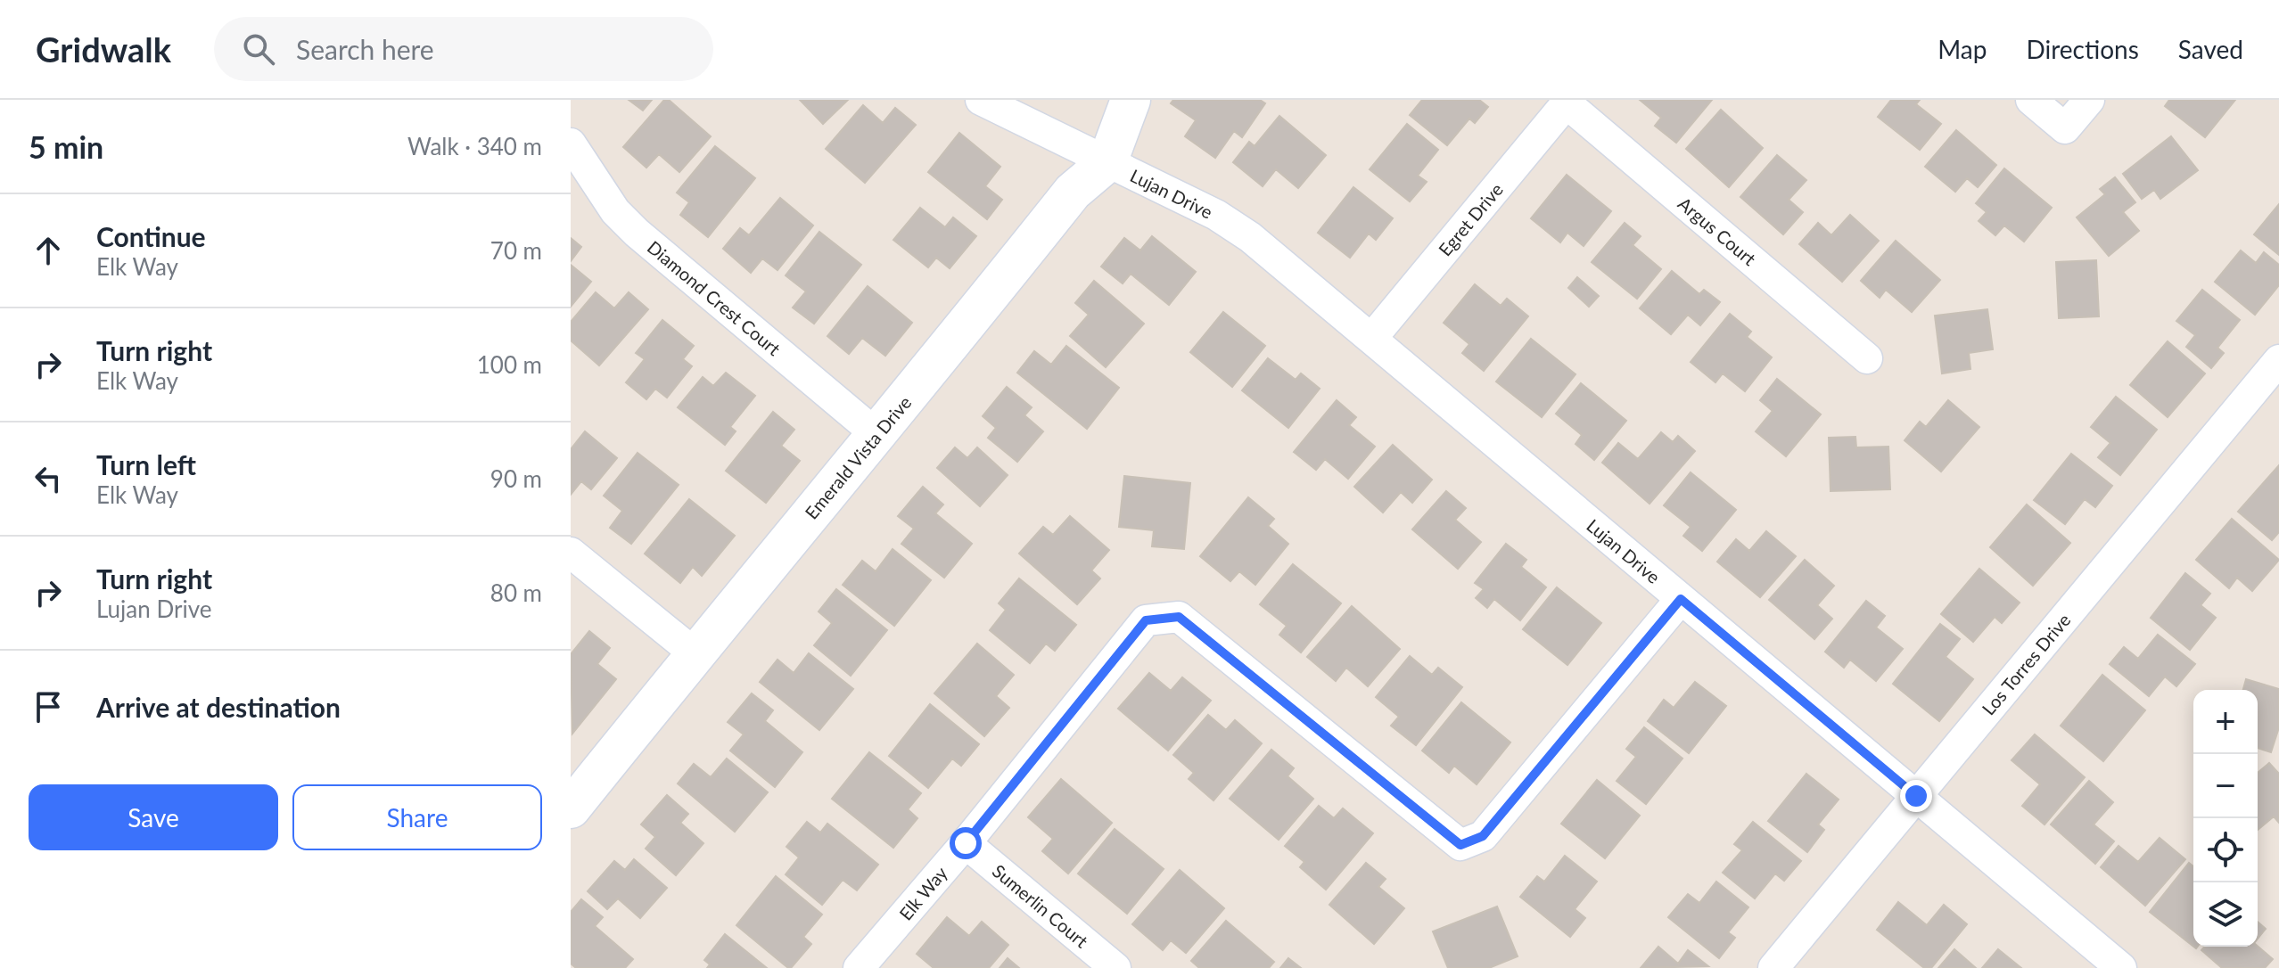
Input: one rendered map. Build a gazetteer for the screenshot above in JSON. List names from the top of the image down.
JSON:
{
  "streets": {
    "street": [
      "Lujan Drive",
      "Egret Drive",
      "Argus Court",
      "Diamond Crest Court",
      "Emerald Vista Drive",
      "Los Torres Drive",
      "Elk Way",
      "Sumerlin Court"
    ]
  },
  "crossings": [
    ["Lujan Drive", "Egret Drive"],
    ["Lujan Drive", "Emerald Vista Drive"],
    ["Lujan Drive", "Los Torres Drive"],
    ["Lujan Drive", "Elk Way"],
    ["Egret Drive", "Argus Court"],
    ["Diamond Crest Court", "Emerald Vista Drive"],
    ["Elk Way", "Sumerlin Court"]
  ],
  "page": {
    "header": "Gridwalk",
    "search": "Search here",
    "nav": ["Map", "Directions", "Saved"],
    "heading": ["5 min", "Walk · 340 m"],
    "list": [
      ["Continue", "Elk Way", "70 m"],
      ["Turn right", "Elk Way", "100 m"],
      ["Turn left", "Elk Way", "90 m"],
      ["Turn right", "Lujan Drive", "80 m"],
      "Arrive at destination"
    ],
    "map_buttons": ["+", "−"],
    "buttons": ["Save", "Share"]
  }
}
